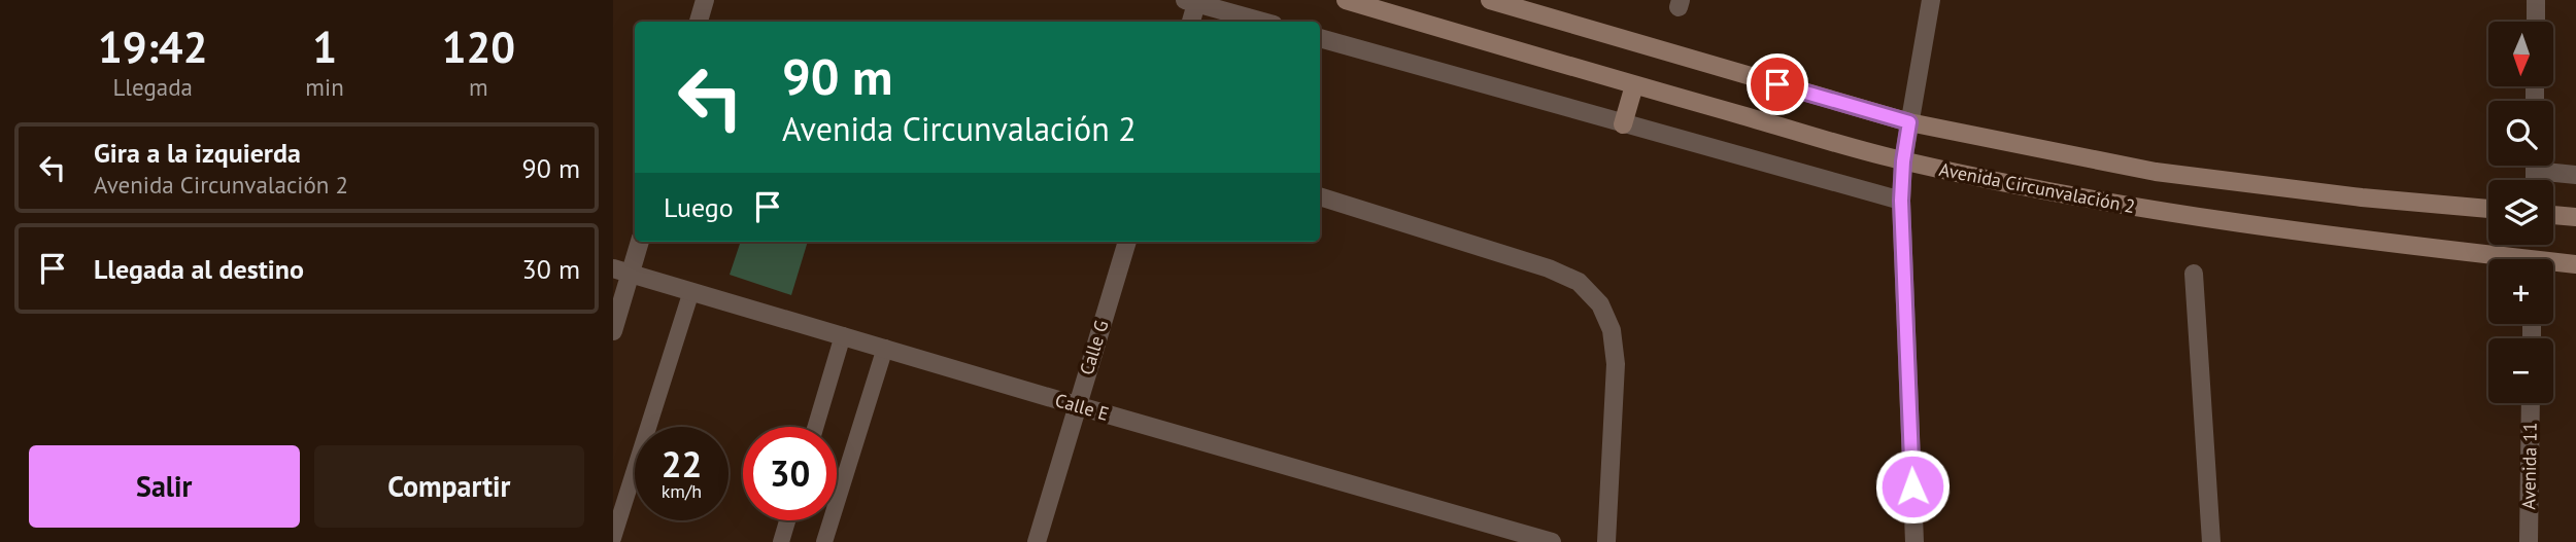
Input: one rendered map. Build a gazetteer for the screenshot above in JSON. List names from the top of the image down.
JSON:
{
  "streets": {
    "main road": ["Avenida Circunvalación 2"],
    "street": ["Calle G", "Calle E", "Avenida 11"]
  },
  "crossings": [
    ["Calle G", "Calle E"]
  ],
  "north": "bottom",
  "page": {
    "eta": [
      "19:42",
      "Llegada",
      "1",
      "min",
      "120",
      "m"
    ],
    "map_buttons": ["+", "−"],
    "turn": ["90 m", "Avenida Circunvalación 2"],
    "list": [
      {
        "name": "Gira a la izquierda",
        "note": "Avenida Circunvalación 2",
        "value": "90 m"
      },
      {
        "name": "Llegada al destino",
        "value": "30 m"
      }
    ],
    "then": "Luego",
    "speed": "22 km/h",
    "limit": "30",
    "buttons": ["Salir", "Compartir"]
  }
}
